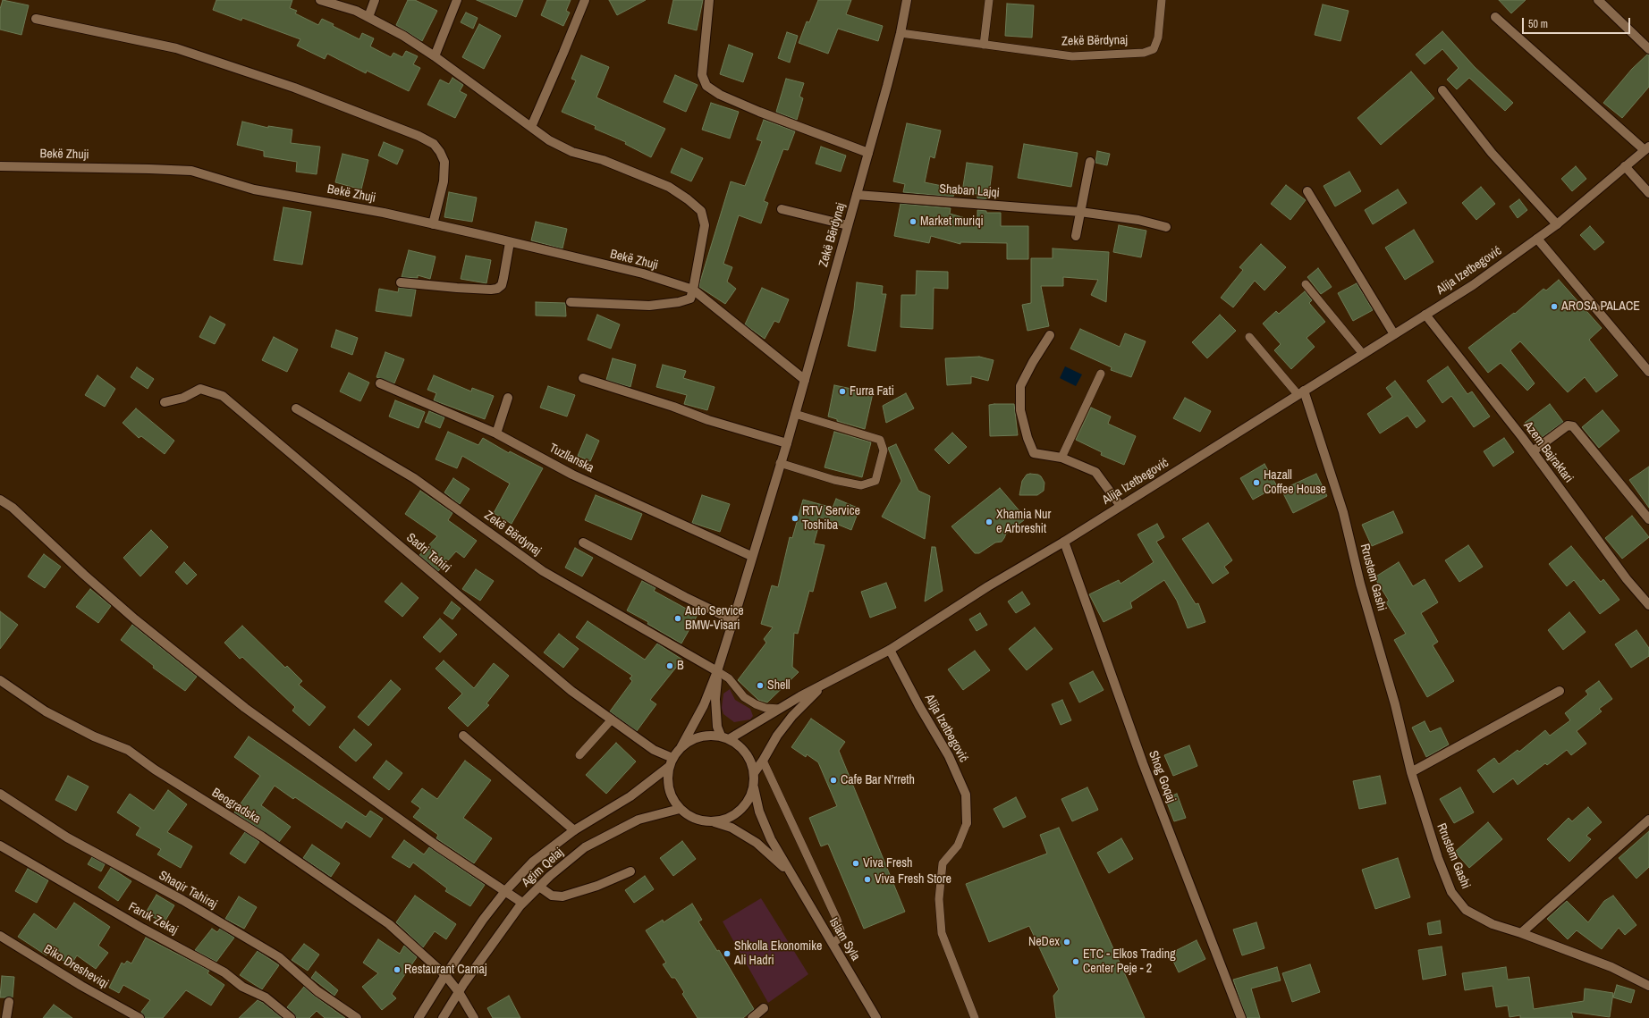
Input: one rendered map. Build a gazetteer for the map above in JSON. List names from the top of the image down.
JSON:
{
  "streets": {
    "street": [
      "Zekë Bërdynaj",
      "Bekë Zhuji",
      "Shaban Lajqi",
      "Alija Izetbegović",
      "Azem Bajraktari",
      "Tuzllanska",
      "Sadri Tahiri",
      "Rrustem Gashi",
      "Shog Goqaj",
      "Beogradska",
      "Agim Qelaj",
      "Shaqir Tahiraj",
      "Faruk Zekaj",
      "Islam Syla",
      "Biko Dresheviqi"
    ]
  },
  "crossings": [
    ["Zekë Bërdynaj", "Bekë Zhuji"],
    ["Zekë Bërdynaj", "Shaban Lajqi"],
    ["Zekë Bërdynaj", "Alija Izetbegović"],
    ["Zekë Bërdynaj", "Tuzllanska"],
    ["Zekë Bërdynaj", "Sadri Tahiri"],
    ["Zekë Bërdynaj", "Agim Qelaj"],
    ["Zekë Bërdynaj", "Islam Syla"],
    ["Alija Izetbegović", "Azem Bajraktari"],
    ["Alija Izetbegović", "Sadri Tahiri"],
    ["Alija Izetbegović", "Rrustem Gashi"],
    ["Alija Izetbegović", "Shog Goqaj"],
    ["Alija Izetbegović", "Agim Qelaj"],
    ["Alija Izetbegović", "Islam Syla"],
    ["Sadri Tahiri", "Agim Qelaj"],
    ["Sadri Tahiri", "Islam Syla"],
    ["Beogradska", "Agim Qelaj"],
    ["Agim Qelaj", "Islam Syla"]
  ],
  "places": [
    "Market muriqi",
    "AROSA PALACE",
    "Furra Fati",
    "Hazall Coffee House",
    "RTV Service Toshiba",
    "Xhamia Nur e Arbreshit",
    "Auto Service BMW-Visari",
    "B",
    "Shell",
    "Cafe Bar N’rreth",
    "Viva Fresh",
    "Viva Fresh Store",
    "NeDex",
    "Shkolla Ekonomike Ali Hadri",
    "ETC - Elkos Trading Center Peje - 2",
    "Restaurant Camaj"
  ],
  "scale_bar": "50 m"
}
